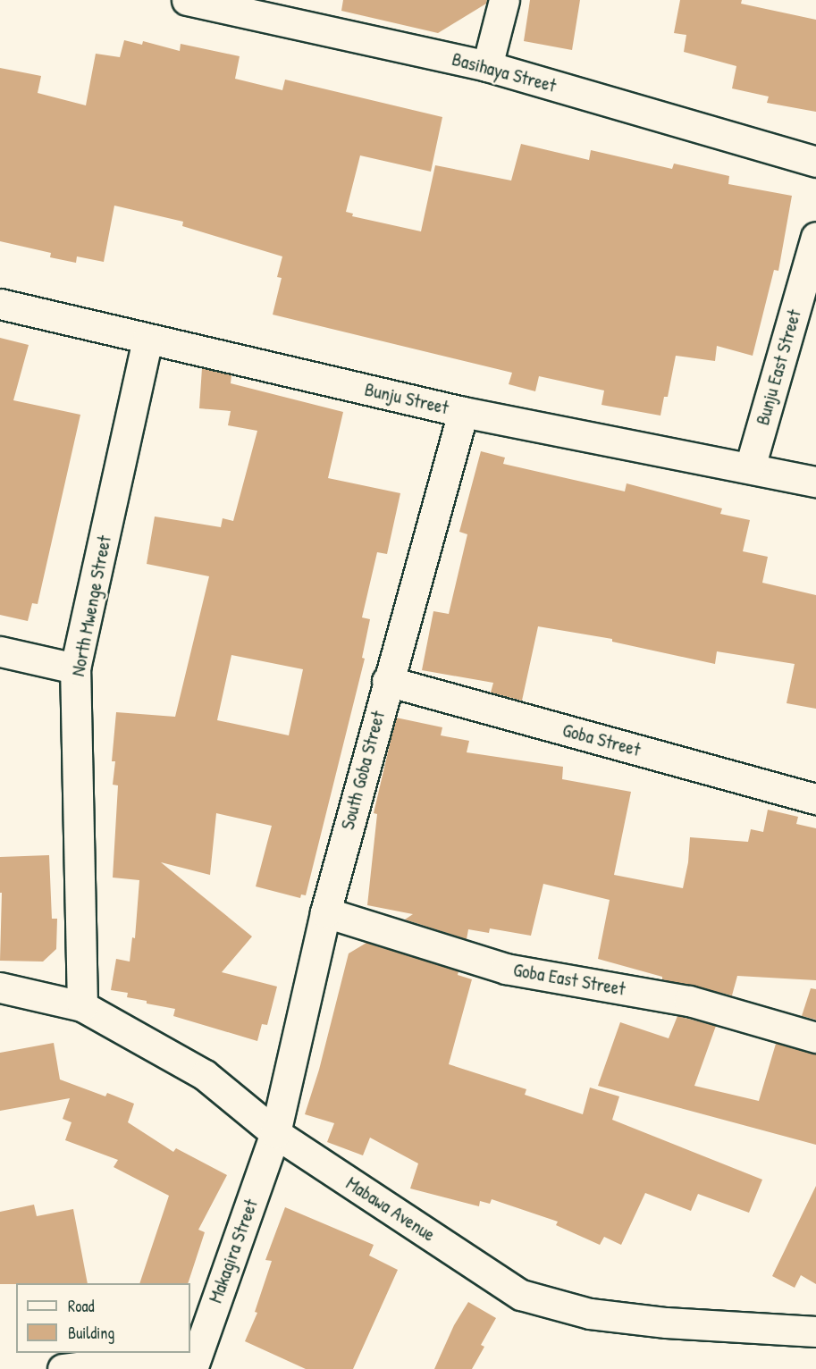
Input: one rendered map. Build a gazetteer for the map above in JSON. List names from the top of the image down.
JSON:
{
  "streets": {
    "street": [
      "Basihaya Street",
      "Bunju East Street",
      "Bunju Street",
      "North Mwenge Street",
      "Goba Street",
      "South Goba Street",
      "Goba East Street",
      "Mabawa Avenue",
      "Makagira Street"
    ]
  },
  "crossings": [
    ["Bunju East Street", "Bunju Street"],
    ["Bunju Street", "North Mwenge Street"],
    ["Bunju Street", "South Goba Street"],
    ["North Mwenge Street", "Mabawa Avenue"],
    ["Goba Street", "South Goba Street"],
    ["South Goba Street", "Goba East Street"],
    ["South Goba Street", "Mabawa Avenue"],
    ["South Goba Street", "Makagira Street"],
    ["Mabawa Avenue", "Makagira Street"]
  ],
  "legend": ["Road", "Building"]
}
